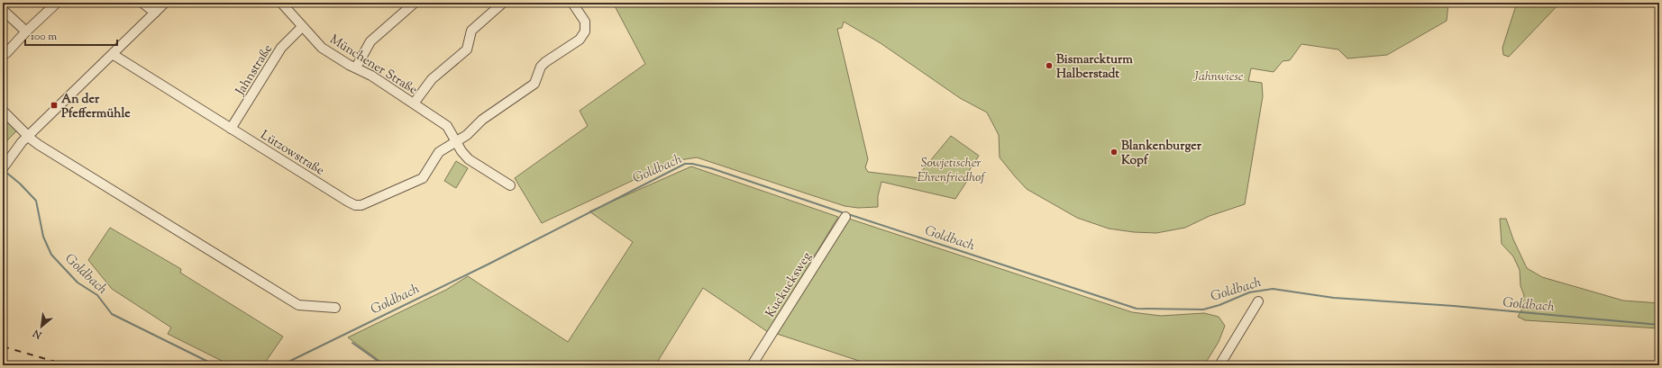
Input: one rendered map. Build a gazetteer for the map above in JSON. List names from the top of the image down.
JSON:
{
  "streets": {
    "street": [
      "Münchener Straße",
      "Jahnstraße",
      "Lützowstraße",
      "Kuckucksweg"
    ]
  },
  "crossings": [
    ["Münchener Straße", "Jahnstraße"],
    ["Münchener Straße", "Lützowstraße"],
    ["Jahnstraße", "Lützowstraße"]
  ],
  "water": ["Goldbach"],
  "parks": ["Jahnwiese", "Sowjetischer Ehrenfriedhof"],
  "places": {
    "other": ["Bismarckturm Halberstadt", "Blankenburger Kopf"],
    "transit": ["An der Pfeffermühle"]
  },
  "scale_bar": "100 m",
  "north": "bottom left"
}
